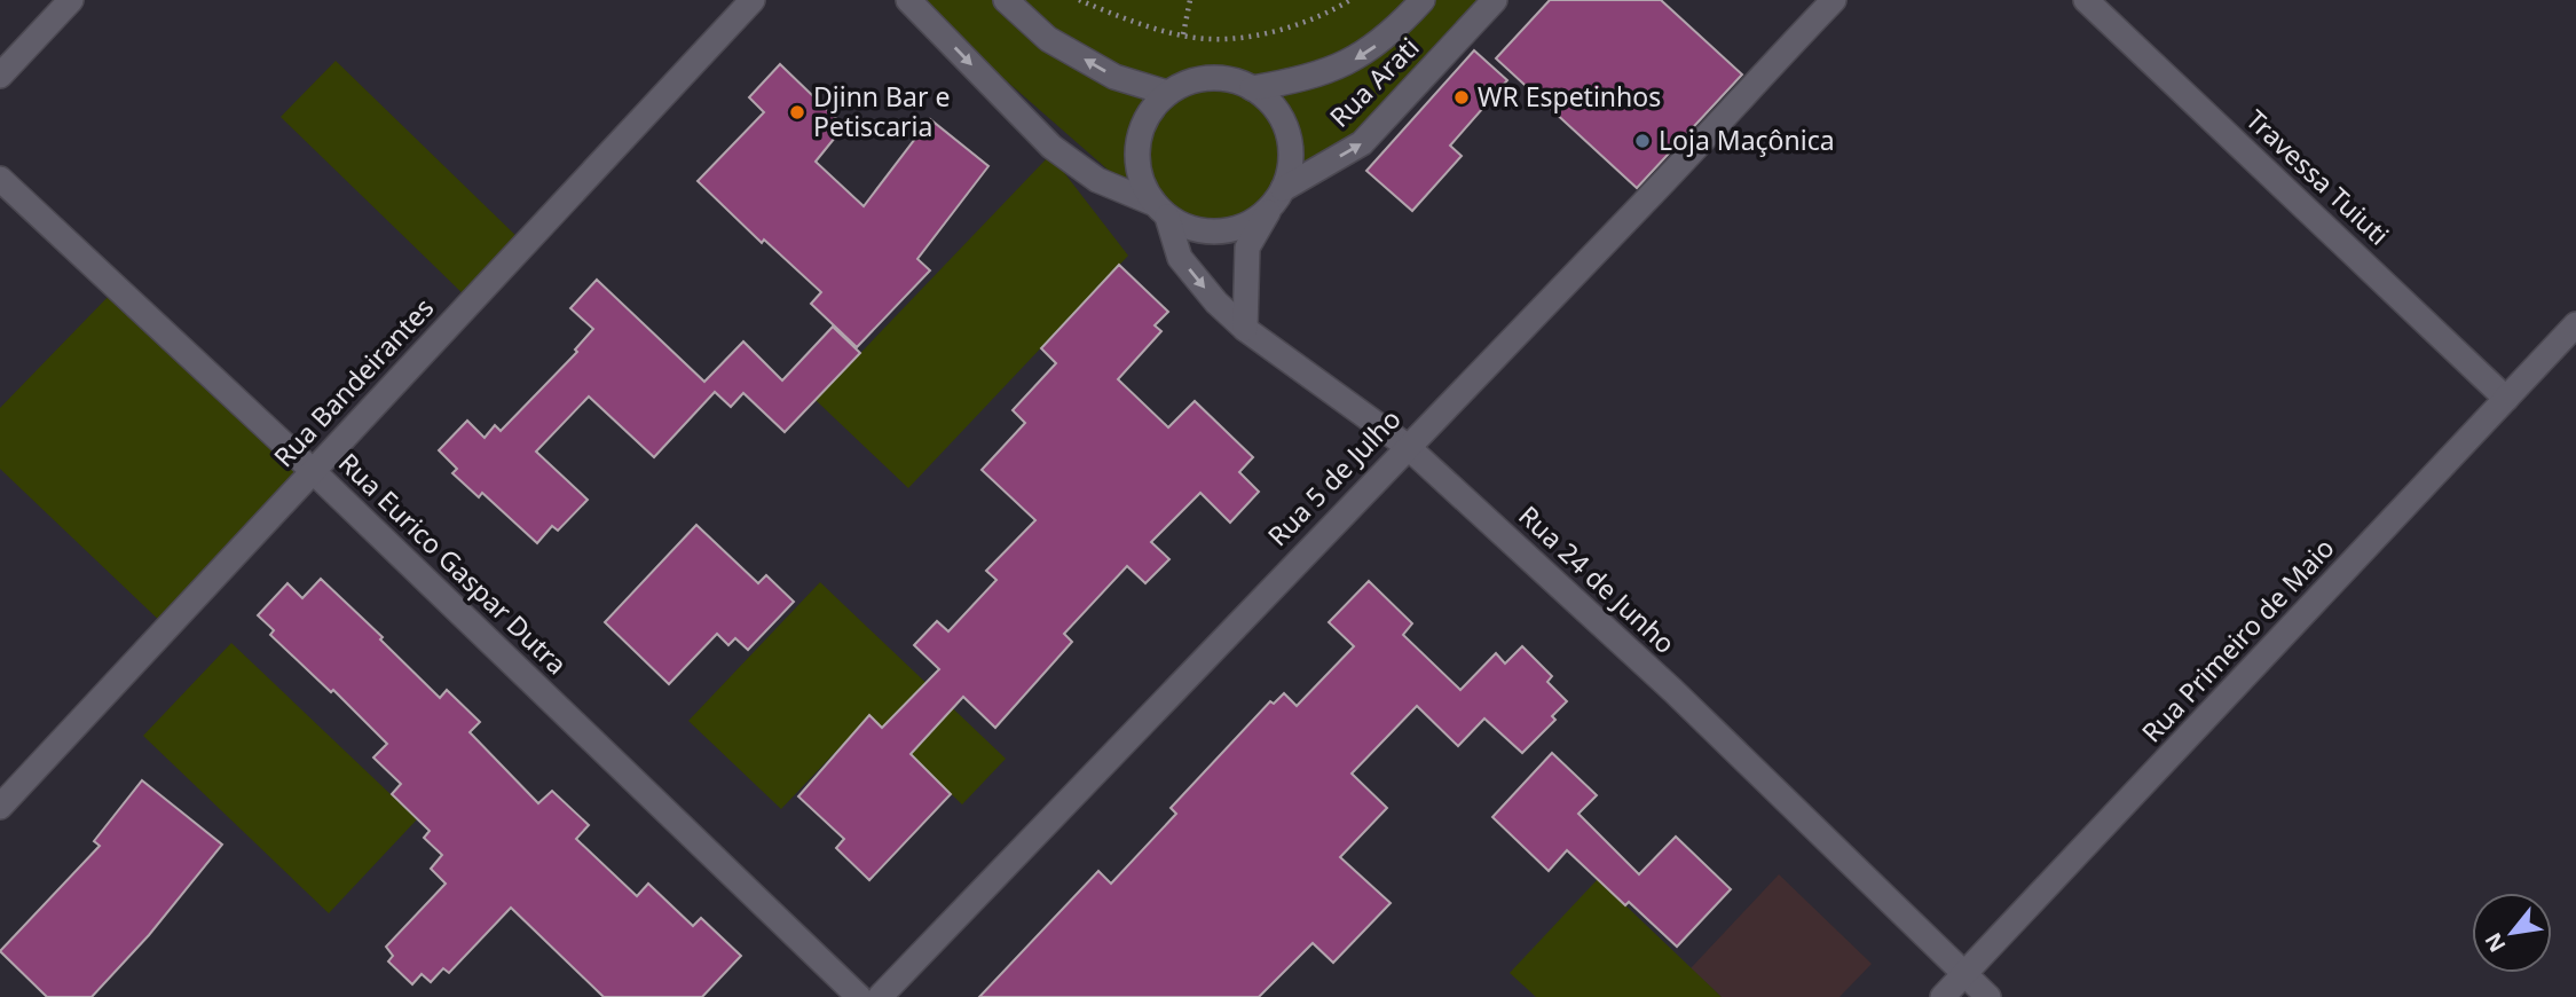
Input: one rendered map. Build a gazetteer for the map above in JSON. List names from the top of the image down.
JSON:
{
  "streets": {
    "street": [
      "Rua Arati",
      "Travessa Tuiuti",
      "Rua Bandeirantes",
      "Rua 5 de Julho",
      "Rua Eurico Gaspar Dutra",
      "Rua 24 de Junho",
      "Rua Primeiro de Maio"
    ]
  },
  "crossings": [
    ["Rua Arati", "Rua 24 de Junho"],
    ["Travessa Tuiuti", "Rua Primeiro de Maio"],
    ["Rua Bandeirantes", "Rua Eurico Gaspar Dutra"],
    ["Rua 5 de Julho", "Rua 24 de Junho"],
    ["Rua 24 de Junho", "Rua Primeiro de Maio"]
  ],
  "places": ["WR Espetinhos", "Djinn Bar e Petiscaria", "Loja Maçônica"],
  "north": "bottom left"
}
